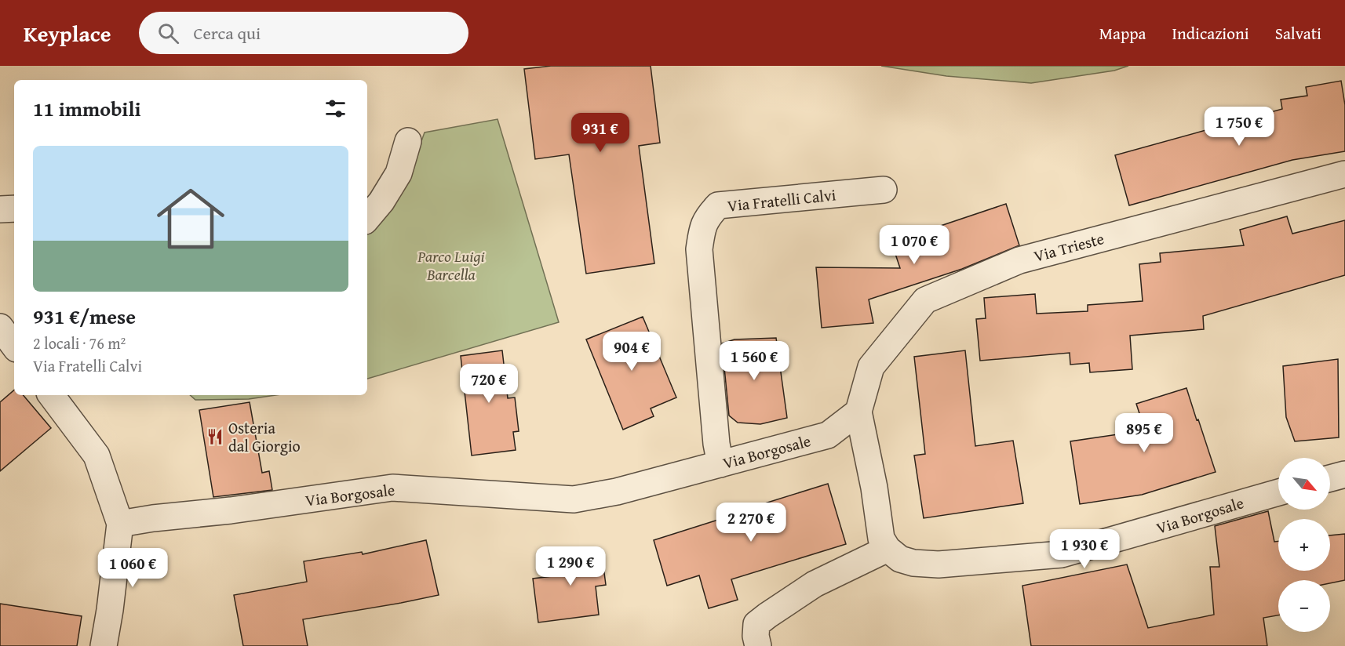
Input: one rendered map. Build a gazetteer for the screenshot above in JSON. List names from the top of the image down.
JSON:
{
  "streets": {
    "street": ["Via Fratelli Calvi", "Via Trieste", "Via Borgosale"]
  },
  "crossings": [
    ["Via Fratelli Calvi", "Via Borgosale"],
    ["Via Trieste", "Via Borgosale"]
  ],
  "parks": ["Parco Luigi Barcella"],
  "places": {
    "restaurant": ["Osteria dal Giorgio"]
  },
  "north": "bottom right",
  "page": {
    "header": "Keyplace",
    "search": "Cerca qui",
    "nav": ["Mappa", "Indicazioni", "Salvati"],
    "heading": "11 immobili",
    "price": [
      "1 750 €",
      "931 €",
      "1 070 €",
      "904 €",
      "1 560 €",
      "720 €",
      "895 €",
      "2 270 €",
      "1 930 €",
      "1 290 €",
      "1 060 €"
    ],
    "list": [
      {
        "name": "931 €/mese",
        "note": "2 locali · 76 m² · Via Fratelli Calvi"
      }
    ],
    "map_buttons": ["+", "−"]
  }
}
